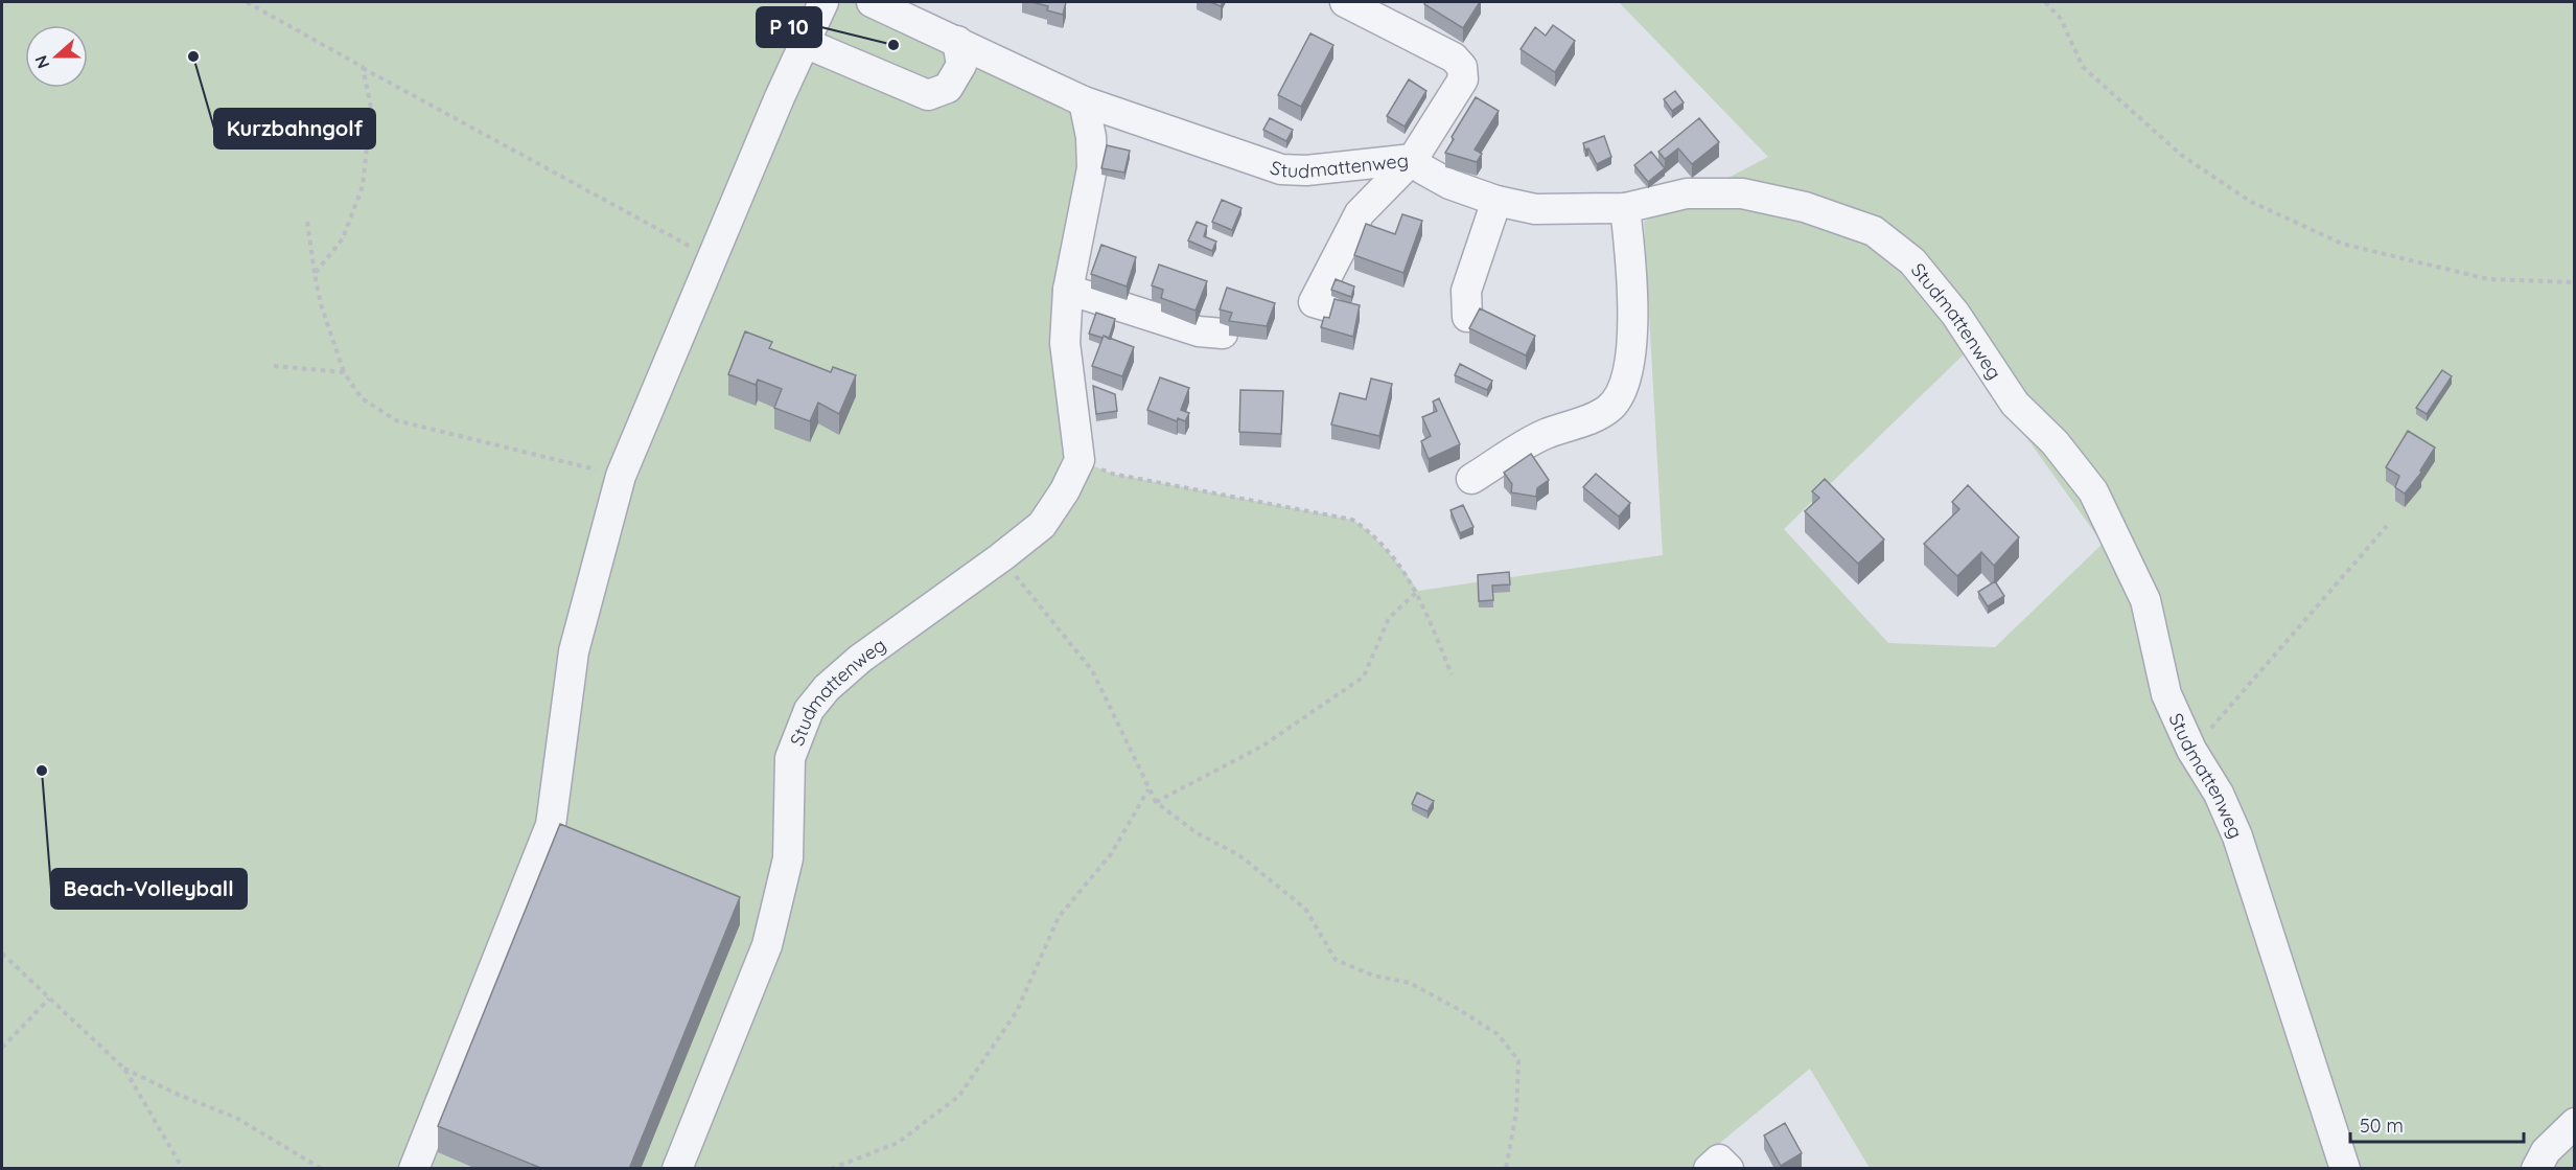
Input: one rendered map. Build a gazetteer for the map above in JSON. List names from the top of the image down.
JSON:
{
  "streets": {
    "street": ["Studmattenweg"]
  },
  "places": ["P 10", "Kurzbahngolf", "Beach-Volleyball"],
  "scale_bar": "50 m",
  "north": "left"
}
